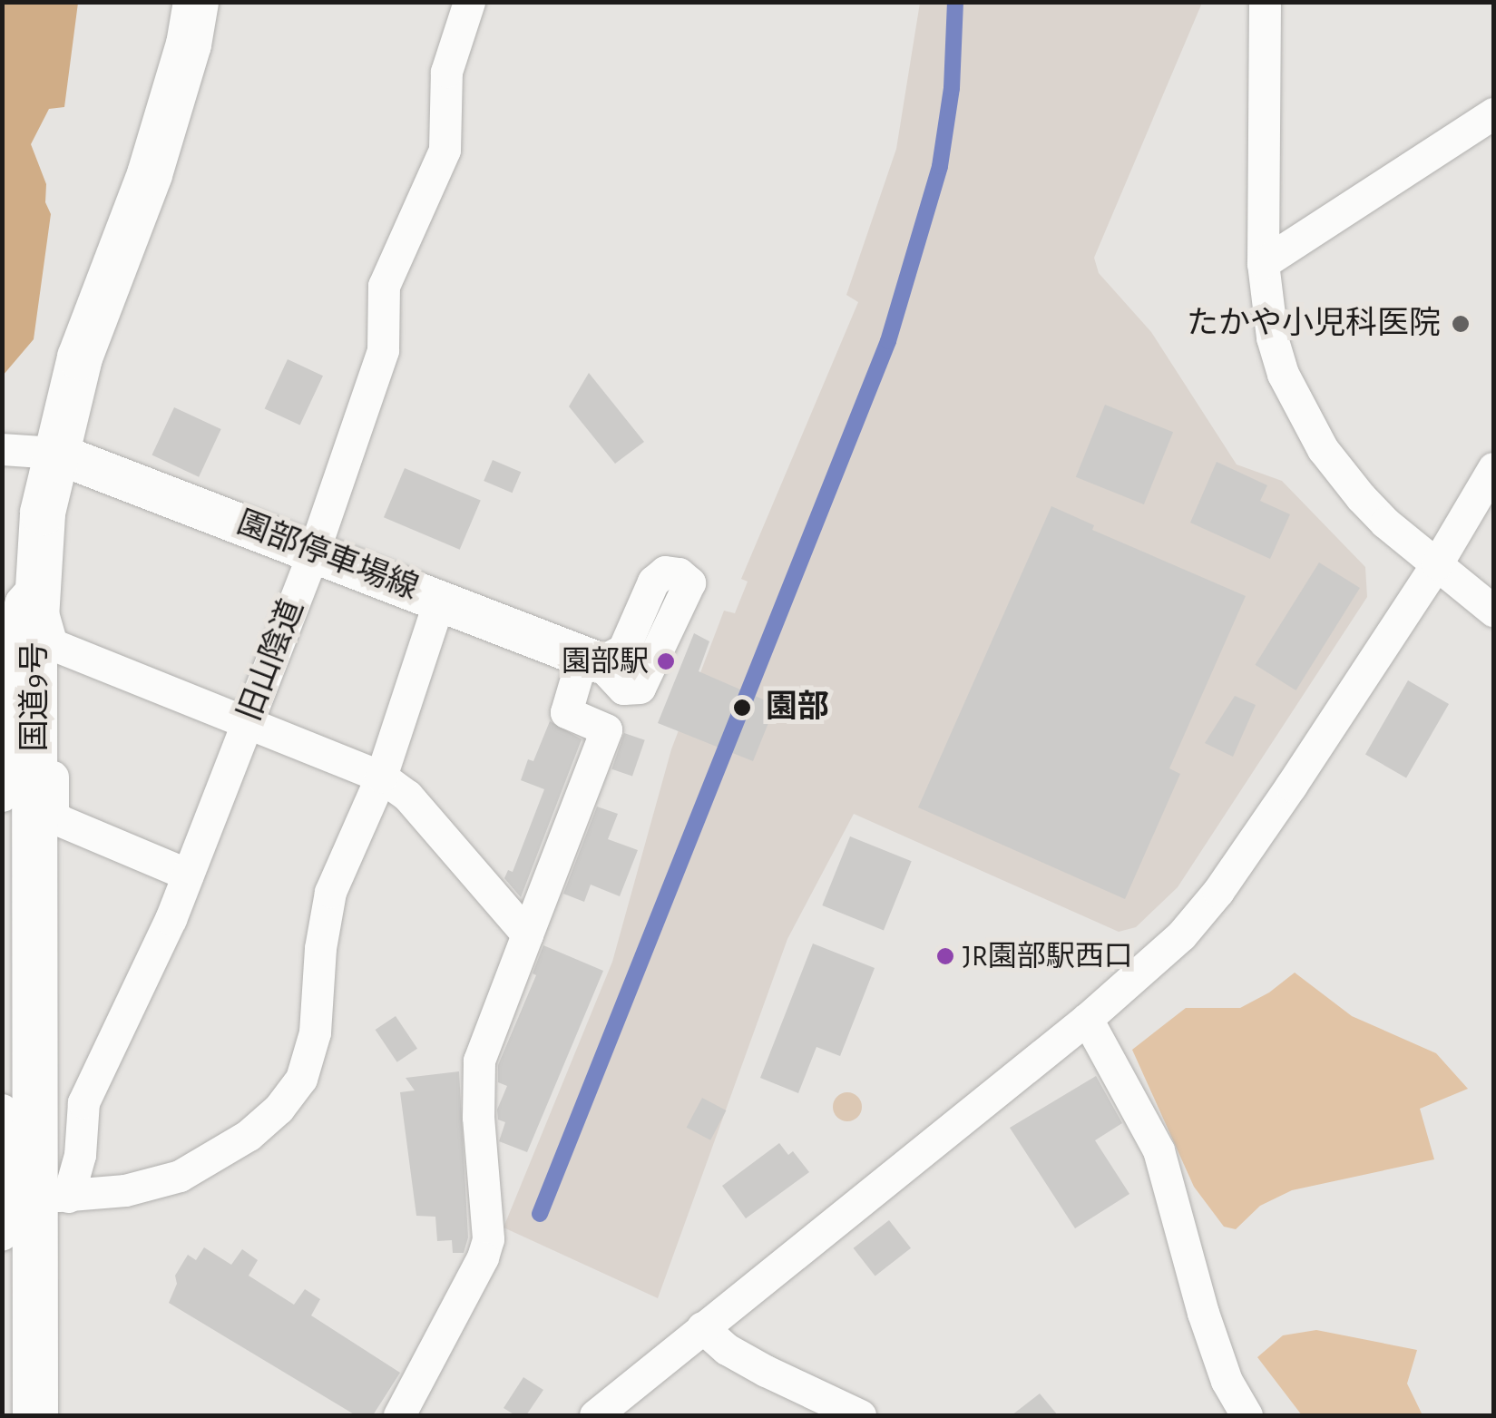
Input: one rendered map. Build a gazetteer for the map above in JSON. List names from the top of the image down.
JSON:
{
  "streets": {
    "highway": ["国道9号"],
    "main road": ["園部停車場線"],
    "street": ["旧山陰道"]
  },
  "crossings": [
    ["園部停車場線", "旧山陰道"],
    ["園部停車場線", "国道9号"]
  ],
  "places": [
    "たかや小児科医院",
    "園部駅",
    "園部",
    "JR園部駅西口"
  ]
}
